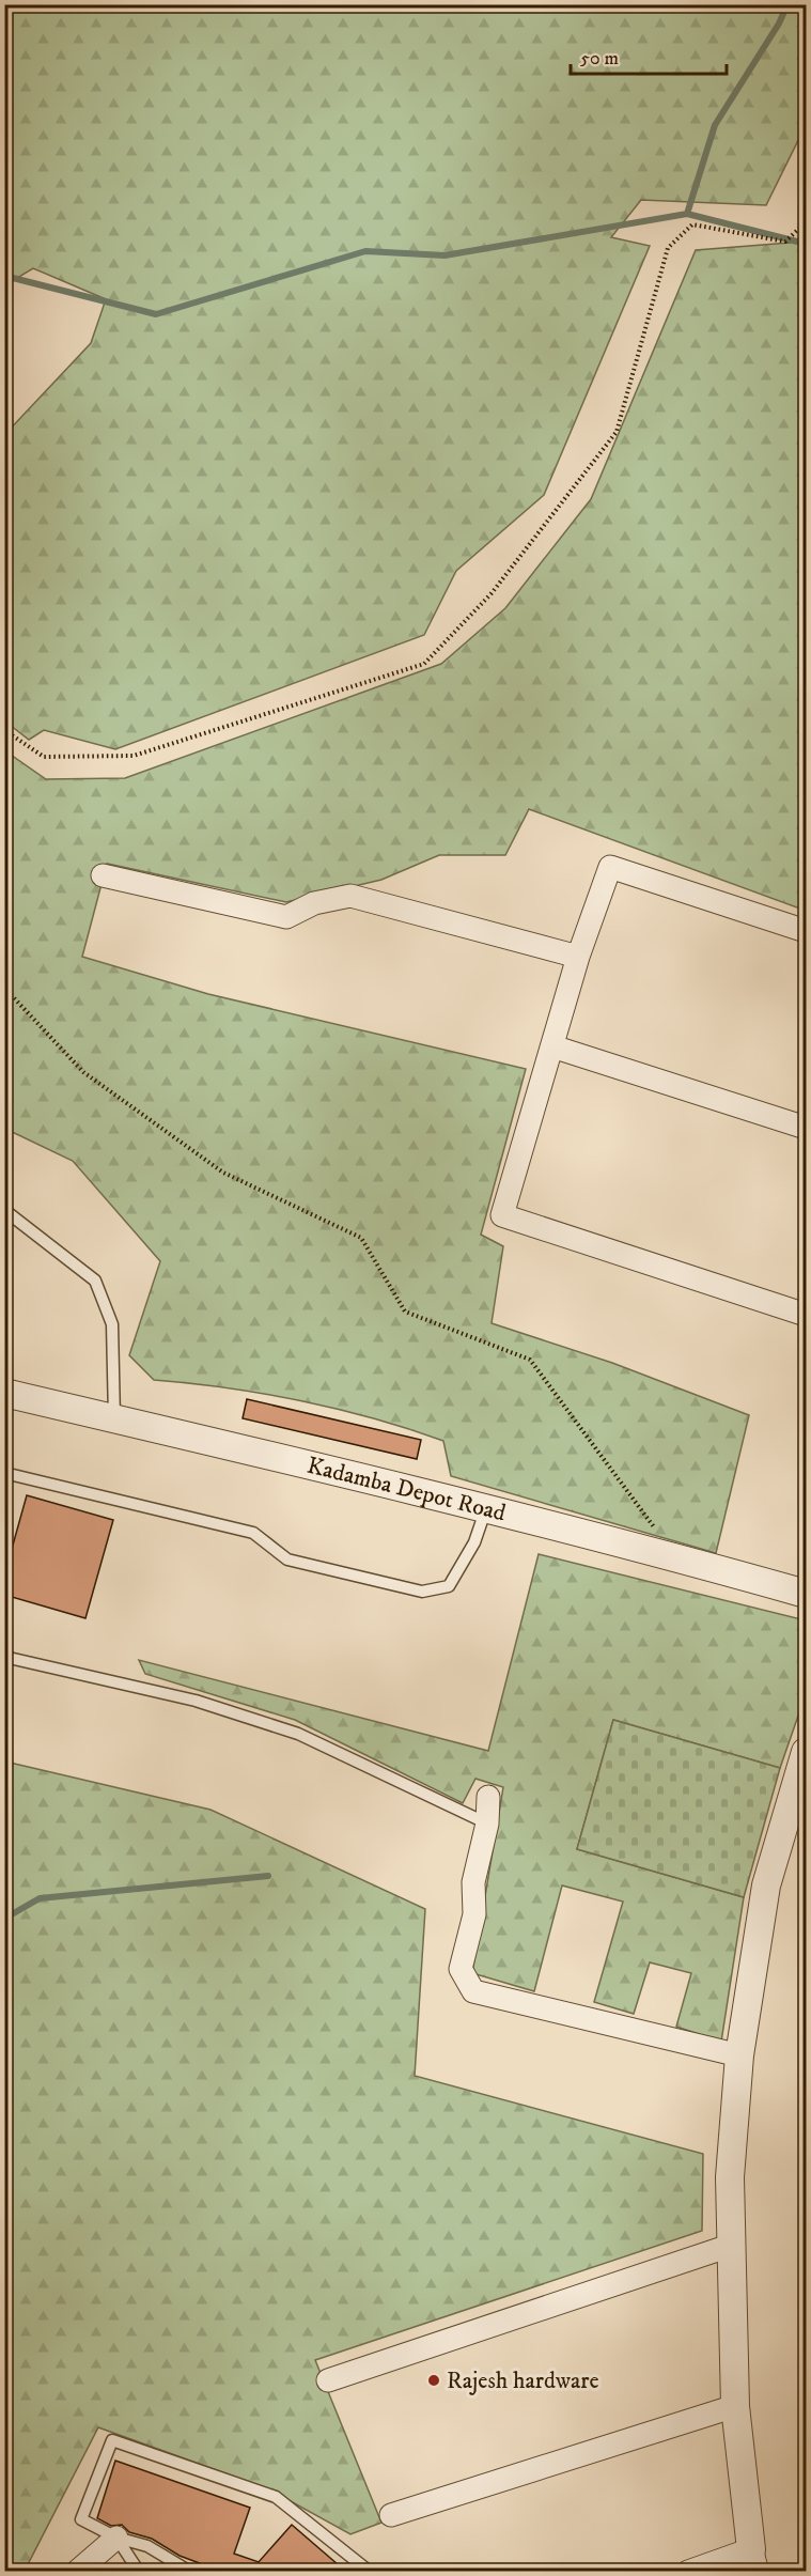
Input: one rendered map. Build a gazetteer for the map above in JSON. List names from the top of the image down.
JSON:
{
  "streets": {
    "street": ["Kadamba Depot Road"]
  },
  "places": ["Rajesh hardware"],
  "scale_bar": "50 m"
}
